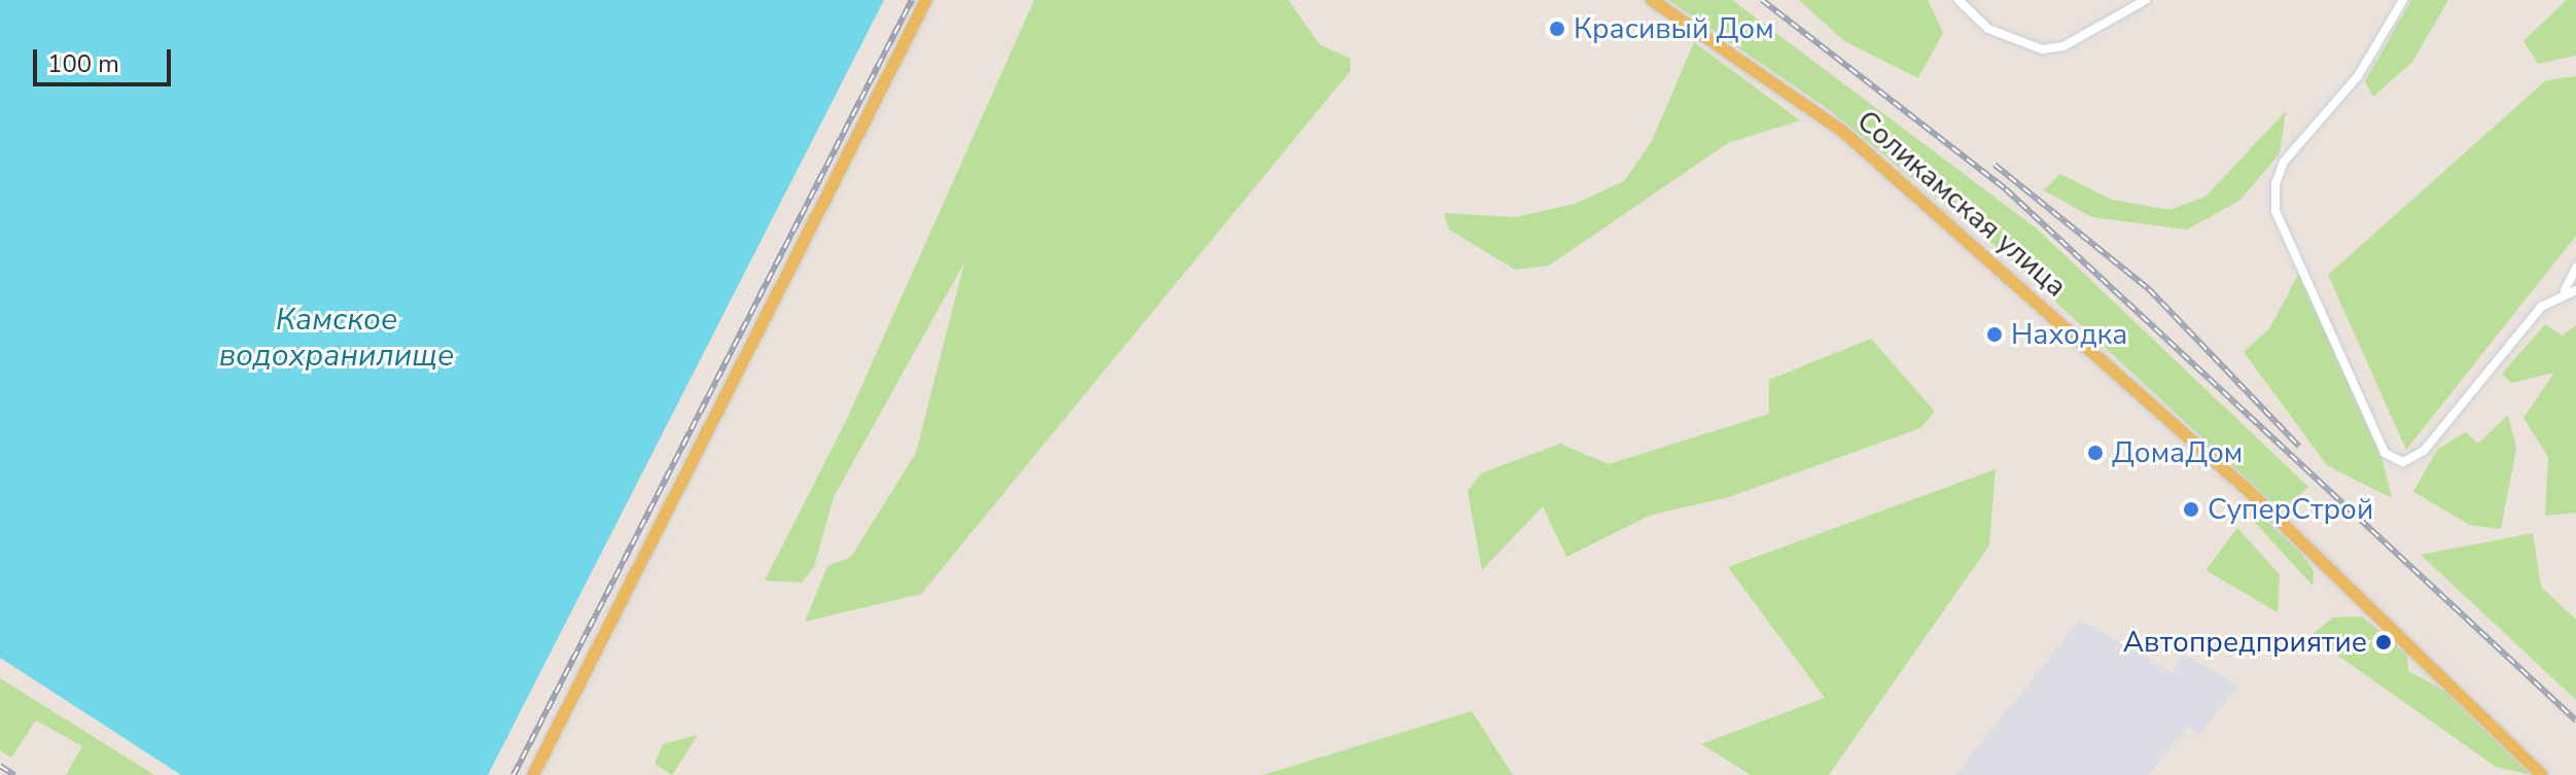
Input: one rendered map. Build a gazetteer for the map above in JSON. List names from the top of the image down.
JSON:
{
  "streets": {
    "main road": ["Соликамская улица"]
  },
  "water": ["Камское водохранилище"],
  "places": [
    "Красивый Дом",
    "Находка",
    "ДомаДом",
    "СуперСтрой",
    "Автопредприятие"
  ],
  "scale_bar": "100 m"
}
